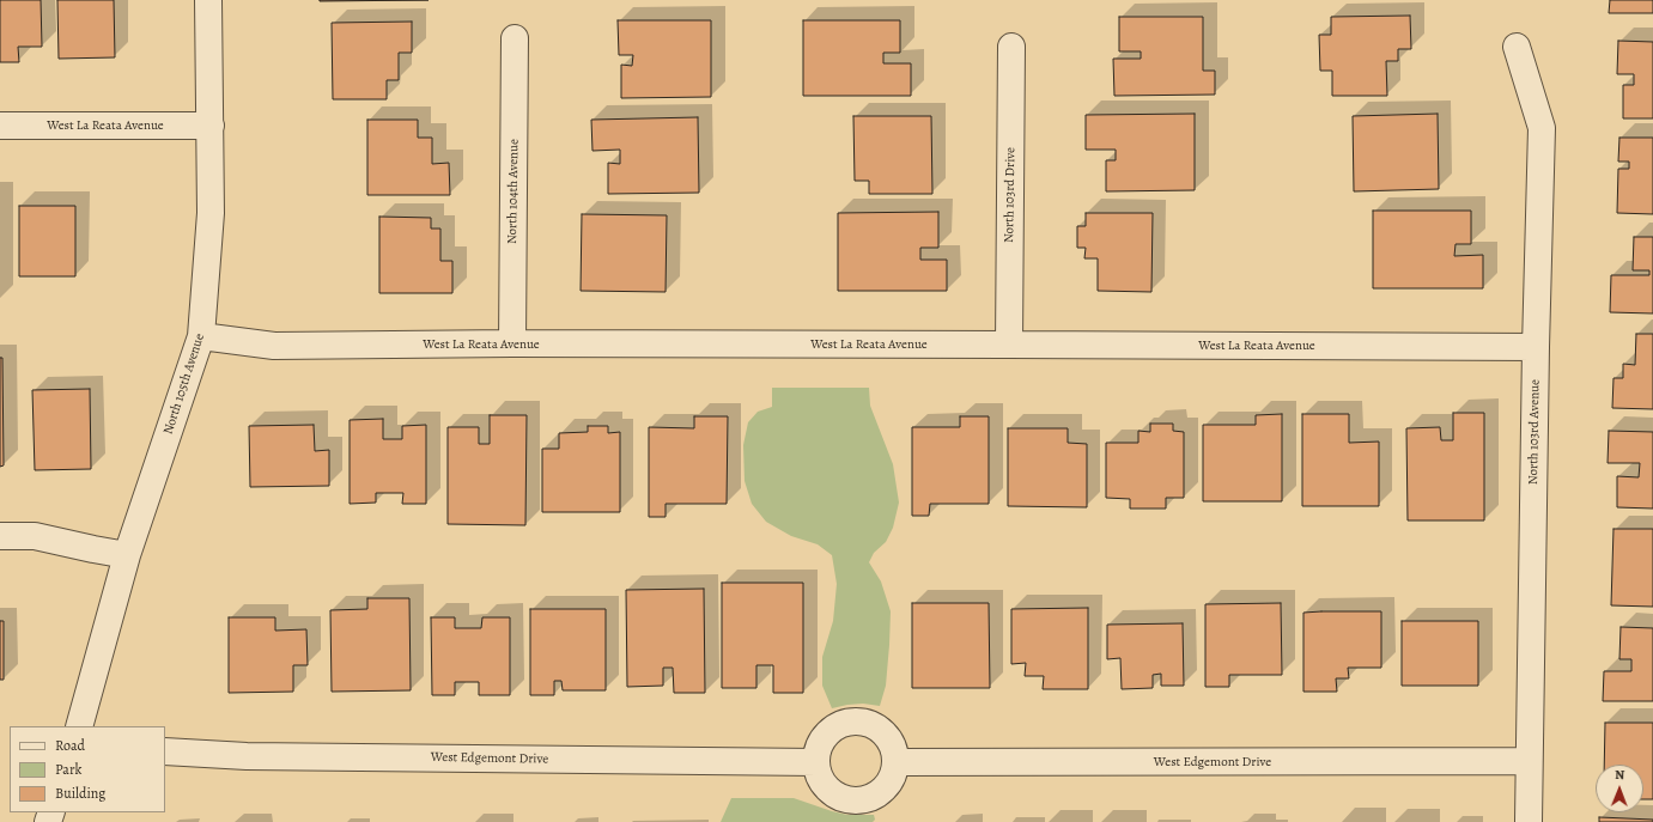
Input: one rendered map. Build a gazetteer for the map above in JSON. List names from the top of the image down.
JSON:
{
  "streets": {
    "street": [
      "West La Reata Avenue",
      "North 104th Avenue",
      "North 103rd Drive",
      "North 105th Avenue",
      "North 103rd Avenue",
      "West Edgemont Drive"
    ]
  },
  "crossings": [
    ["West La Reata Avenue", "North 104th Avenue"],
    ["West La Reata Avenue", "North 103rd Drive"],
    ["West La Reata Avenue", "North 105th Avenue"],
    ["West La Reata Avenue", "North 103rd Avenue"],
    ["North 103rd Avenue", "West Edgemont Drive"]
  ],
  "legend": ["Road", "Park", "Building"],
  "north": "top"
}
